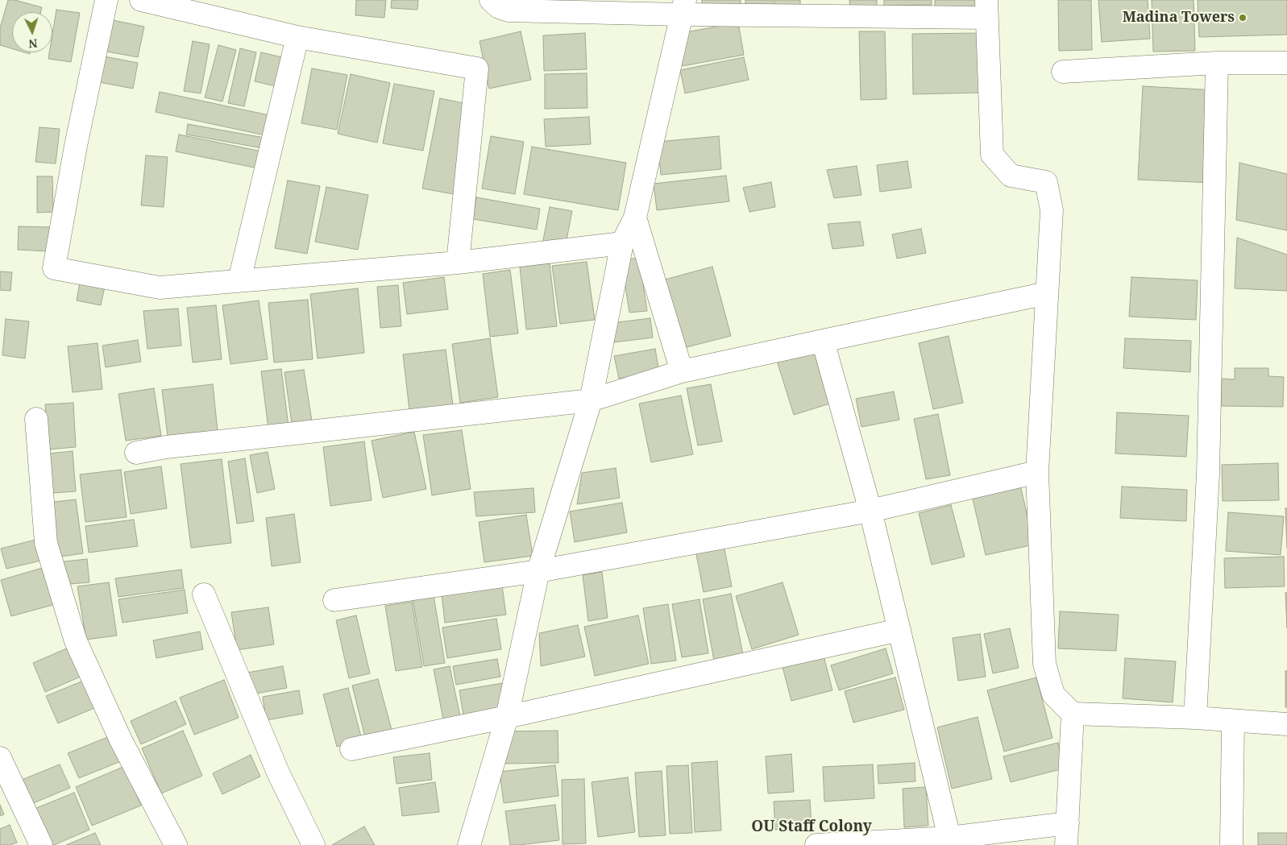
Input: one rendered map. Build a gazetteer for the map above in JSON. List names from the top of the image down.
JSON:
{
  "districts": ["OU Staff Colony"],
  "places": ["Madina Towers"],
  "north": "bottom"
}
